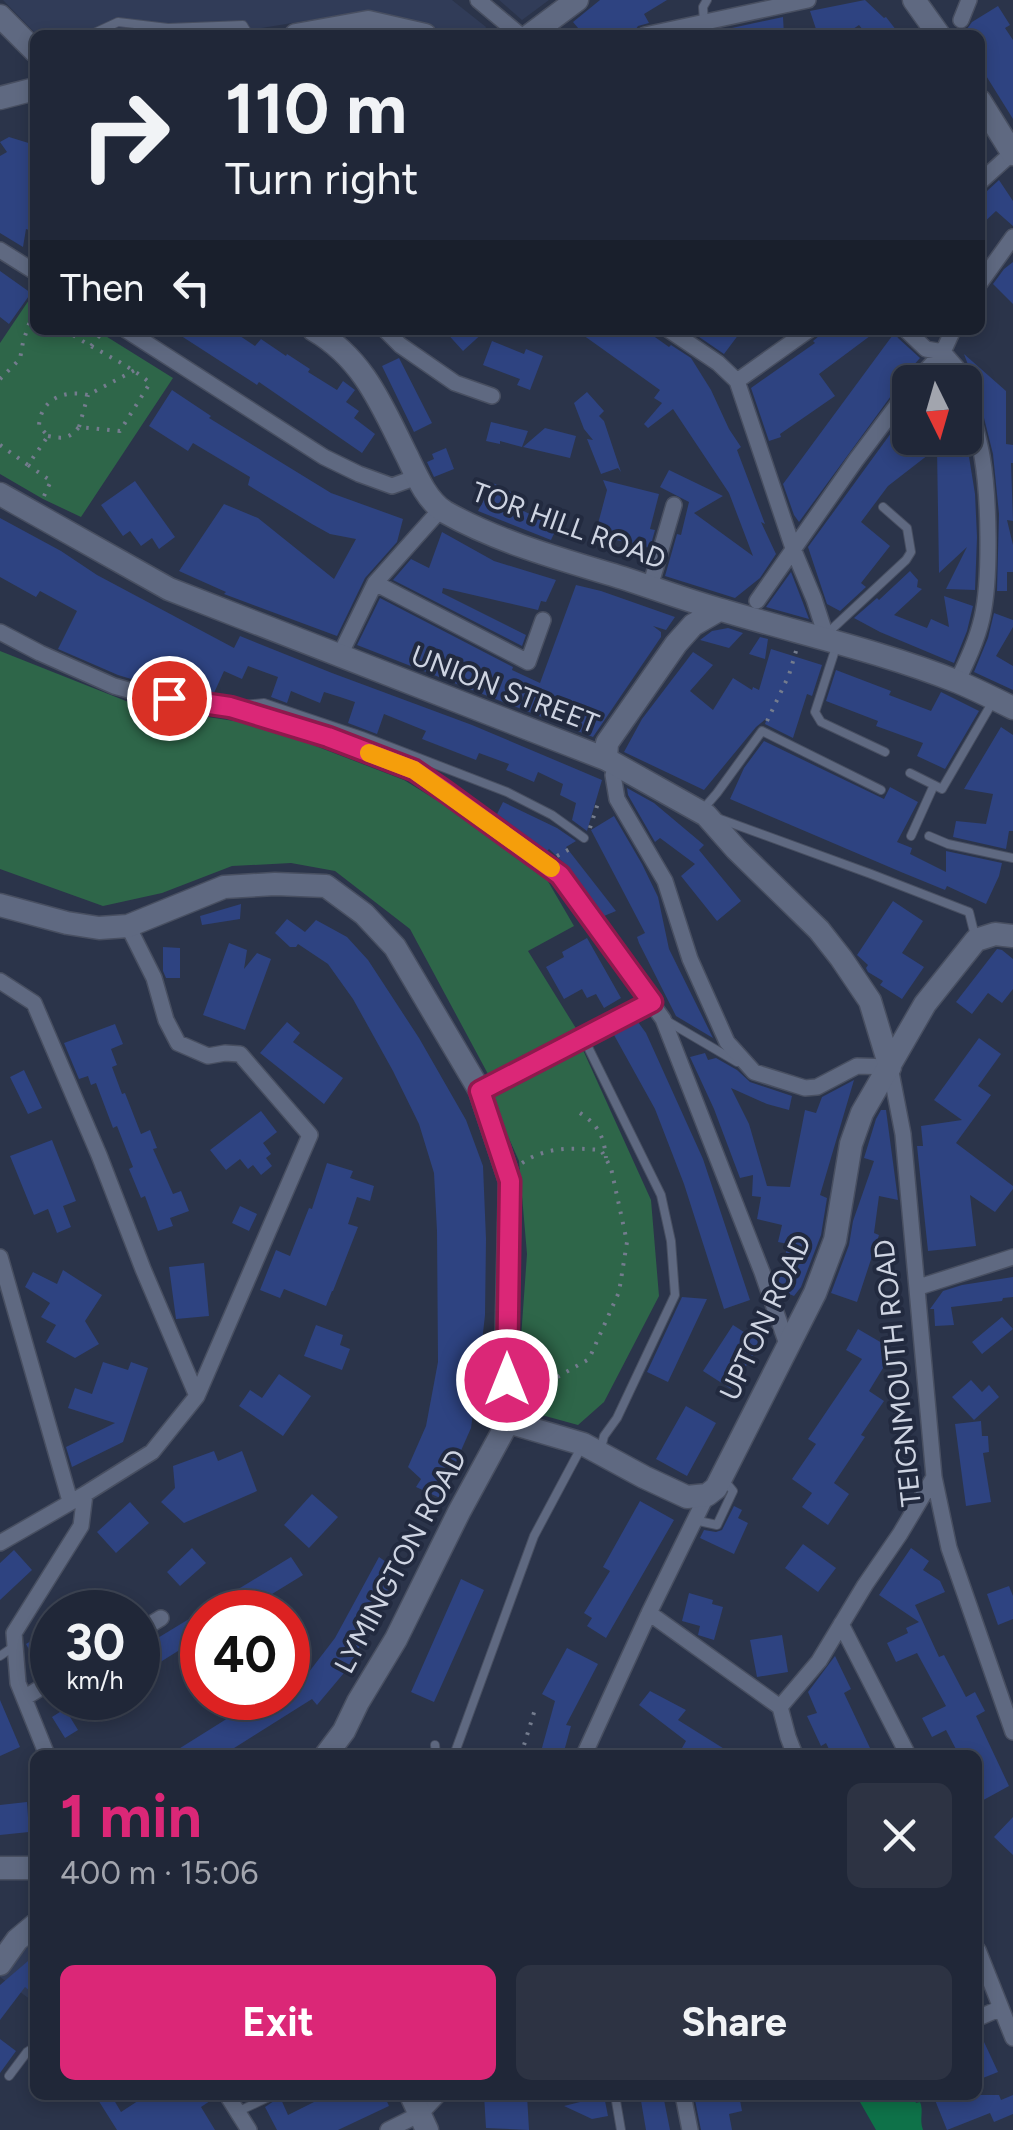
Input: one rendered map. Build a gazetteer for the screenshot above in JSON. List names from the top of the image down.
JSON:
{
  "streets": {
    "street": [
      "TOR HILL ROAD",
      "UNION STREET",
      "UPTON ROAD",
      "TEIGNMOUTH ROAD",
      "LYMINGTON ROAD"
    ]
  },
  "crossings": [
    ["UNION STREET", "UPTON ROAD"],
    ["UNION STREET", "TEIGNMOUTH ROAD"],
    ["UPTON ROAD", "TEIGNMOUTH ROAD"]
  ],
  "north": "bottom",
  "page": {
    "turn": ["110 m", "Turn right"],
    "then": "Then",
    "speed": "30 km/h",
    "limit": "40",
    "heading": ["1 min", "400 m · 15:06"],
    "buttons": ["Exit", "Share"]
  }
}
